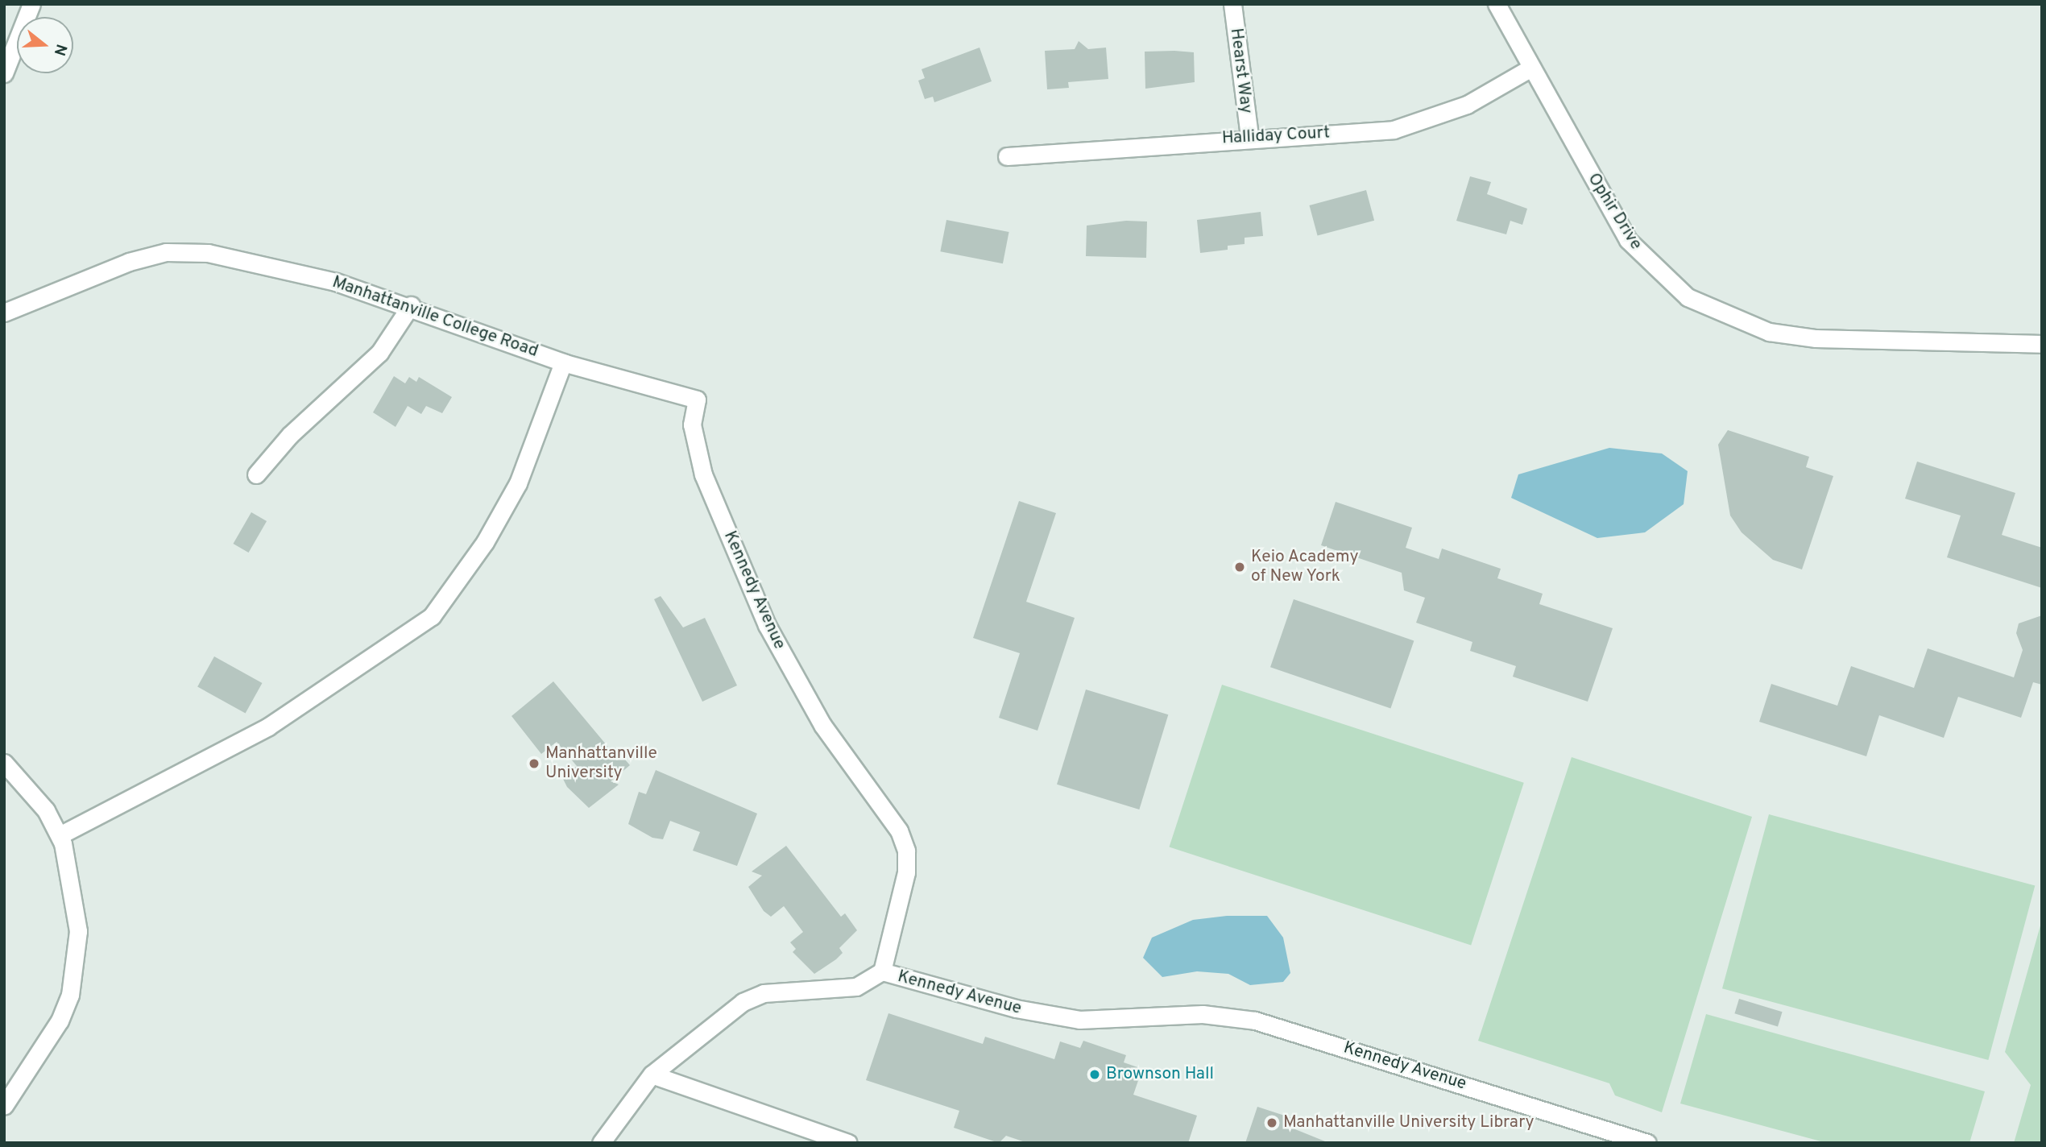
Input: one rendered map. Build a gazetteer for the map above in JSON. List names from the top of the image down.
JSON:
{
  "streets": {
    "street": [
      "Hearst Way",
      "Halliday Court",
      "Ophir Drive",
      "Manhattanville College Road",
      "Kennedy Avenue"
    ]
  },
  "crossings": [
    ["Hearst Way", "Halliday Court"],
    ["Halliday Court", "Ophir Drive"],
    ["Manhattanville College Road", "Kennedy Avenue"]
  ],
  "places": [
    "Keio Academy of New York",
    "Manhattanville University",
    "Brownson Hall",
    "Manhattanville University Library"
  ],
  "north": "right"
}
